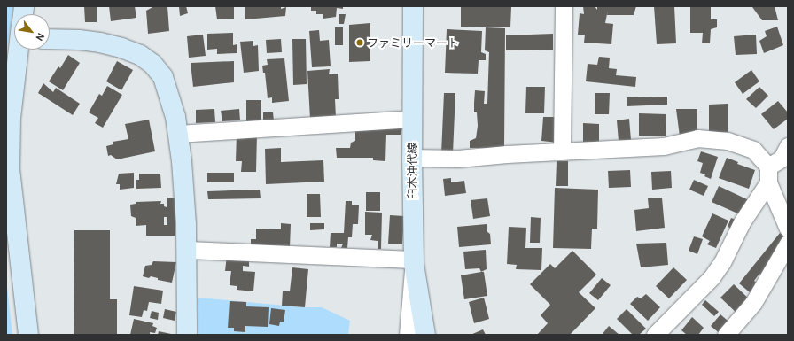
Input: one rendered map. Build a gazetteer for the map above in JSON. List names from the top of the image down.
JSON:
{
  "streets": {
    "street": ["臼木沖代線"]
  },
  "places": ["ファミリーマート"],
  "north": "bottom right"
}
